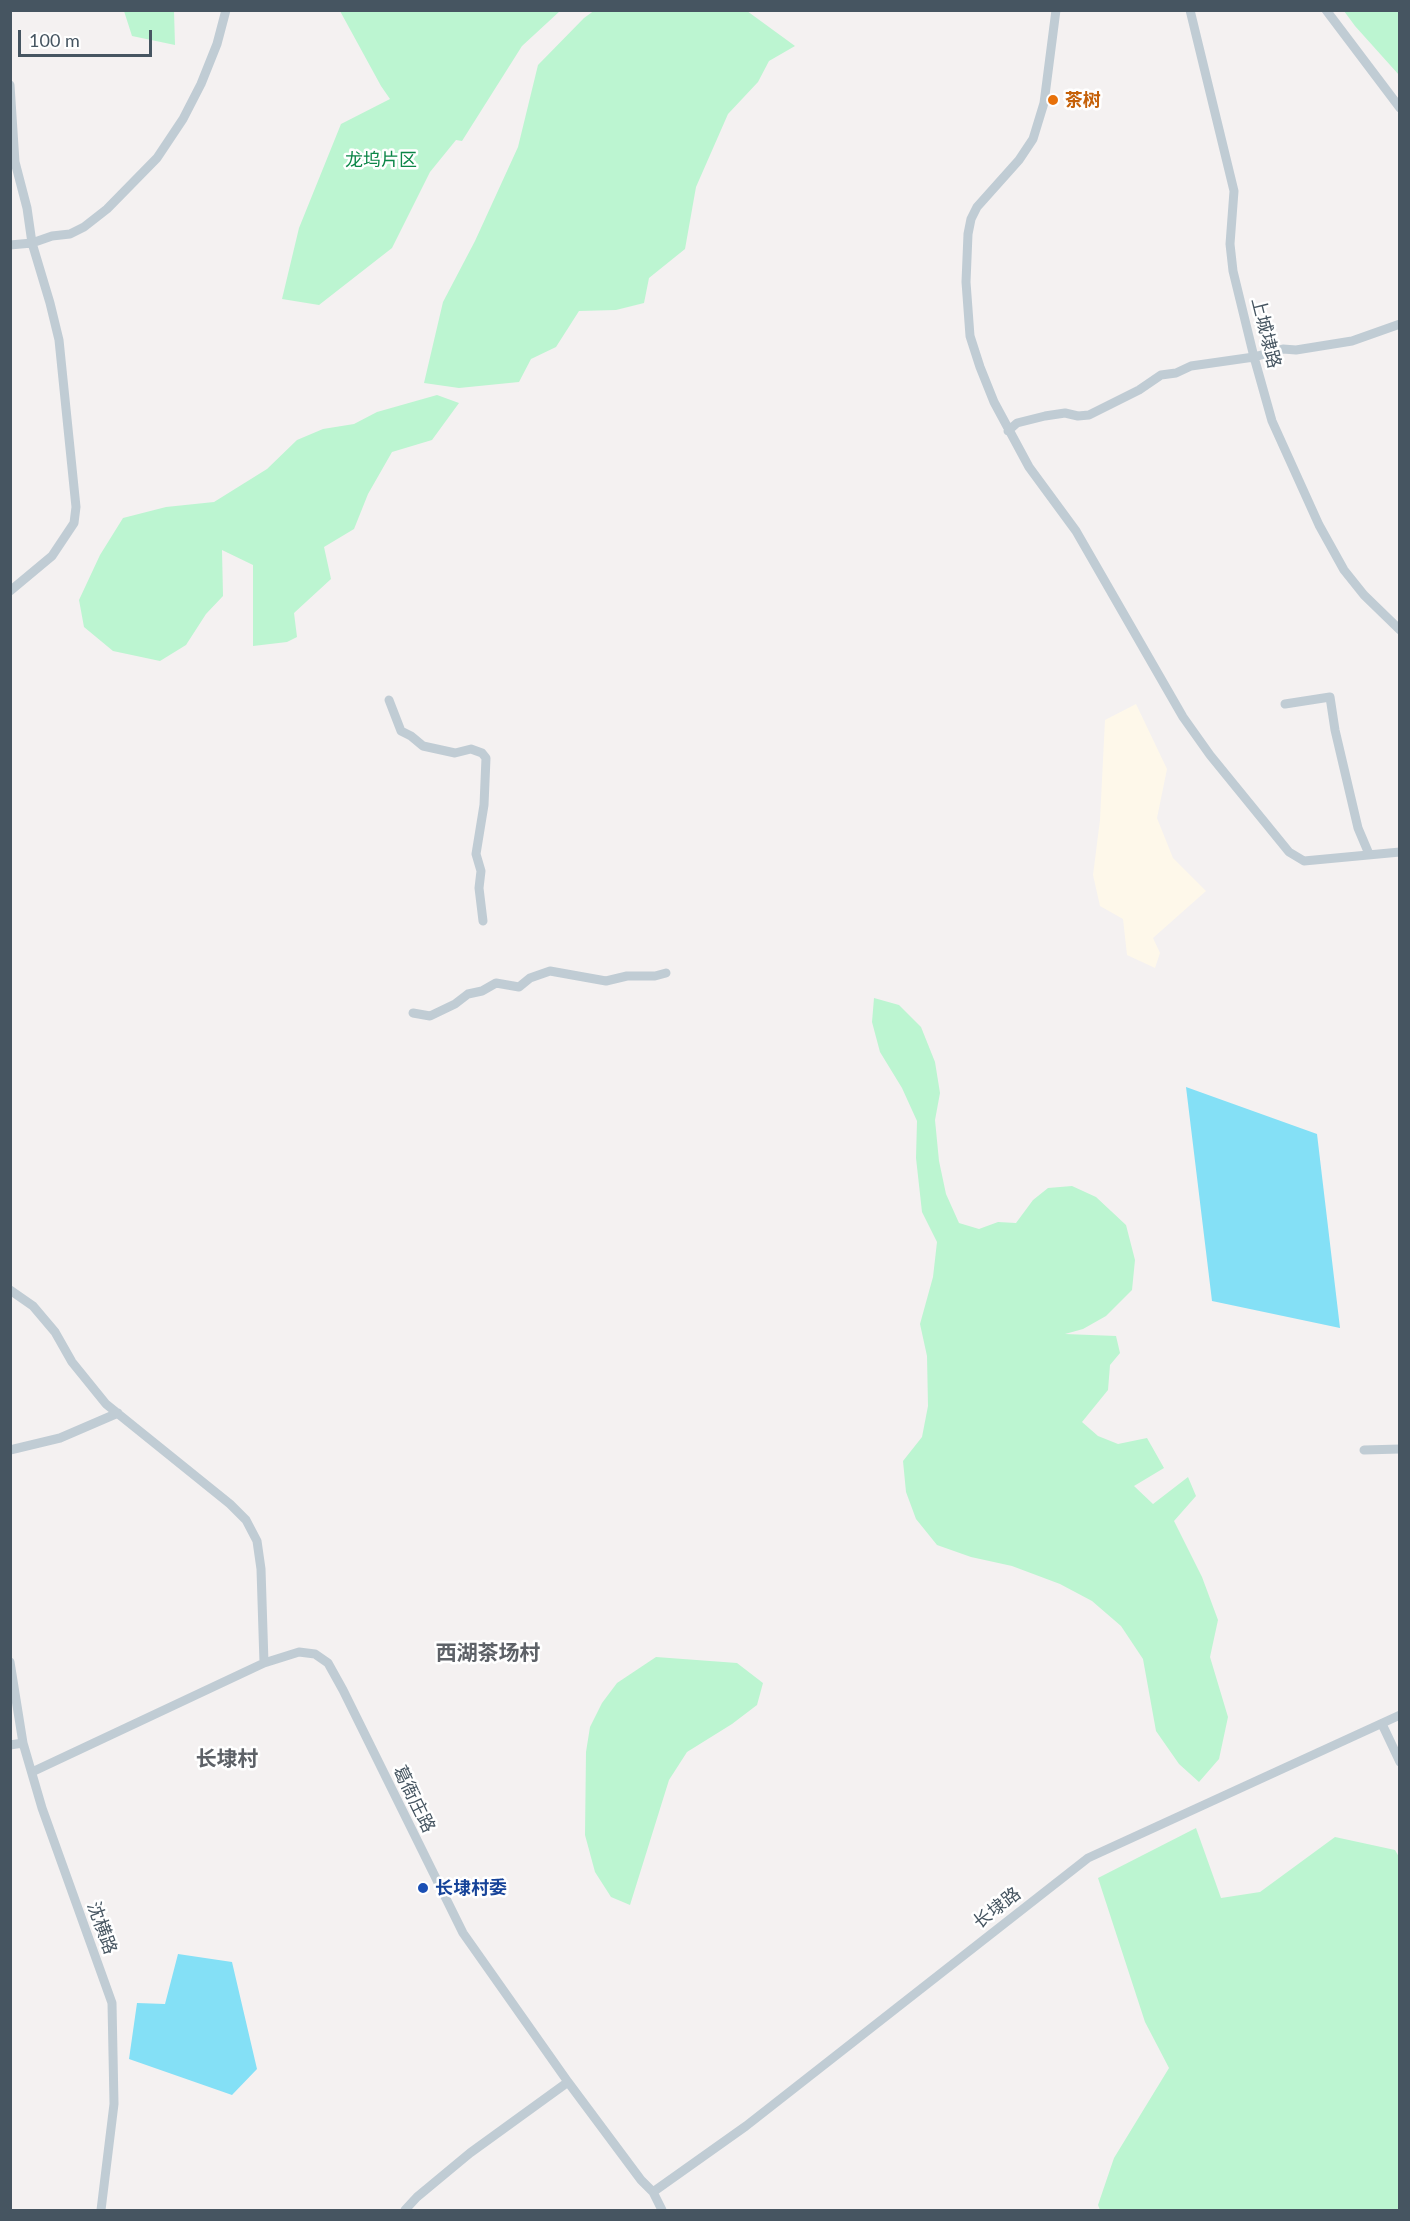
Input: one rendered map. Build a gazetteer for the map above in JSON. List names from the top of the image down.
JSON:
{
  "streets": {
    "street": [
      "上城埭路",
      "葛衙庄路",
      "长埭路",
      "沈横路"
    ]
  },
  "crossings": [
    ["葛衙庄路", "长埭路"],
    ["葛衙庄路", "沈横路"]
  ],
  "districts": ["西湖茶场村", "长埭村"],
  "parks": ["龙坞片区"],
  "places": ["茶树", "长埭村委"],
  "scale_bar": "100 m"
}
